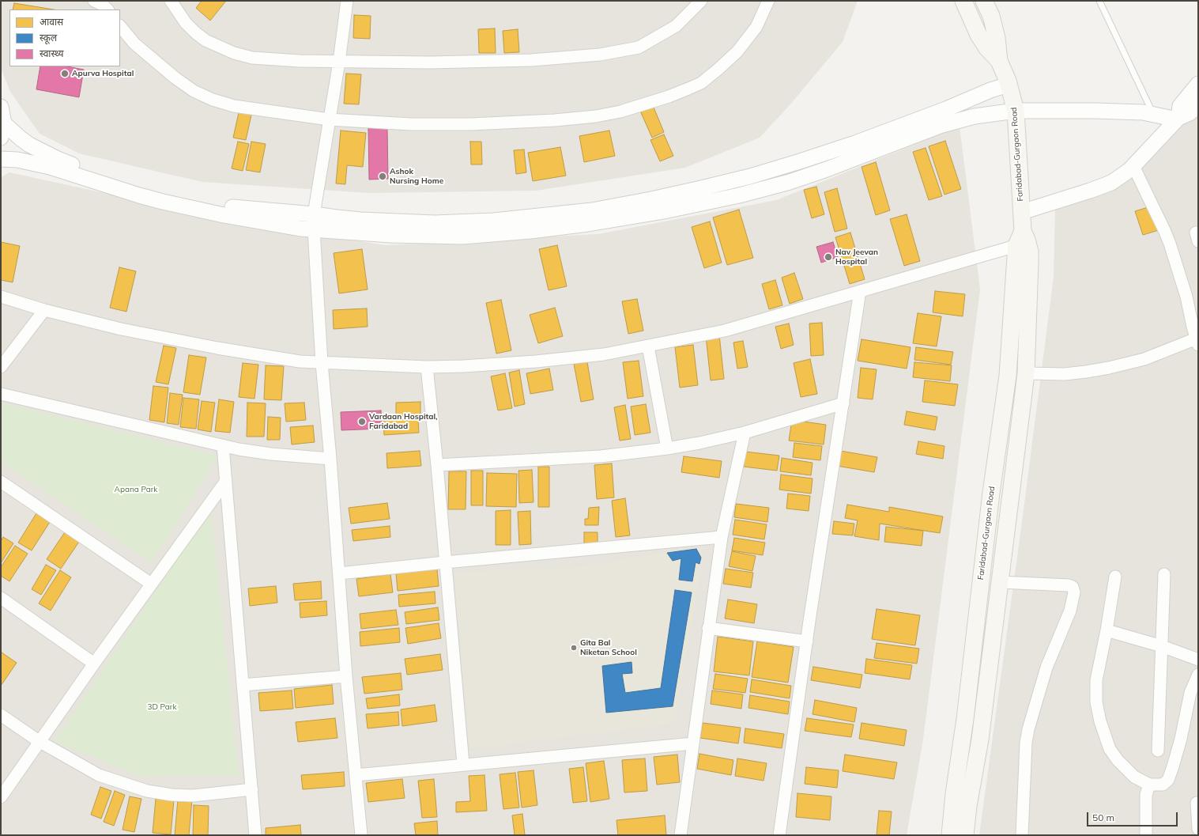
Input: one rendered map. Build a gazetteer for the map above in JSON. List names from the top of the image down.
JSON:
{
  "streets": {
    "main road": ["Faridabad-Gurgaon Road"]
  },
  "parks": ["Apana Park", "3D Park"],
  "places": [
    "Apurva Hospital",
    "Ashok Nursing Home",
    "Nav Jeevan Hospital",
    "Vardaan Hospital, Faridabad",
    "Gita Bal Niketan School"
  ],
  "legend": ["आवास", "स्कूल", "स्वास्थ्य"],
  "scale_bar": "50 m"
}
